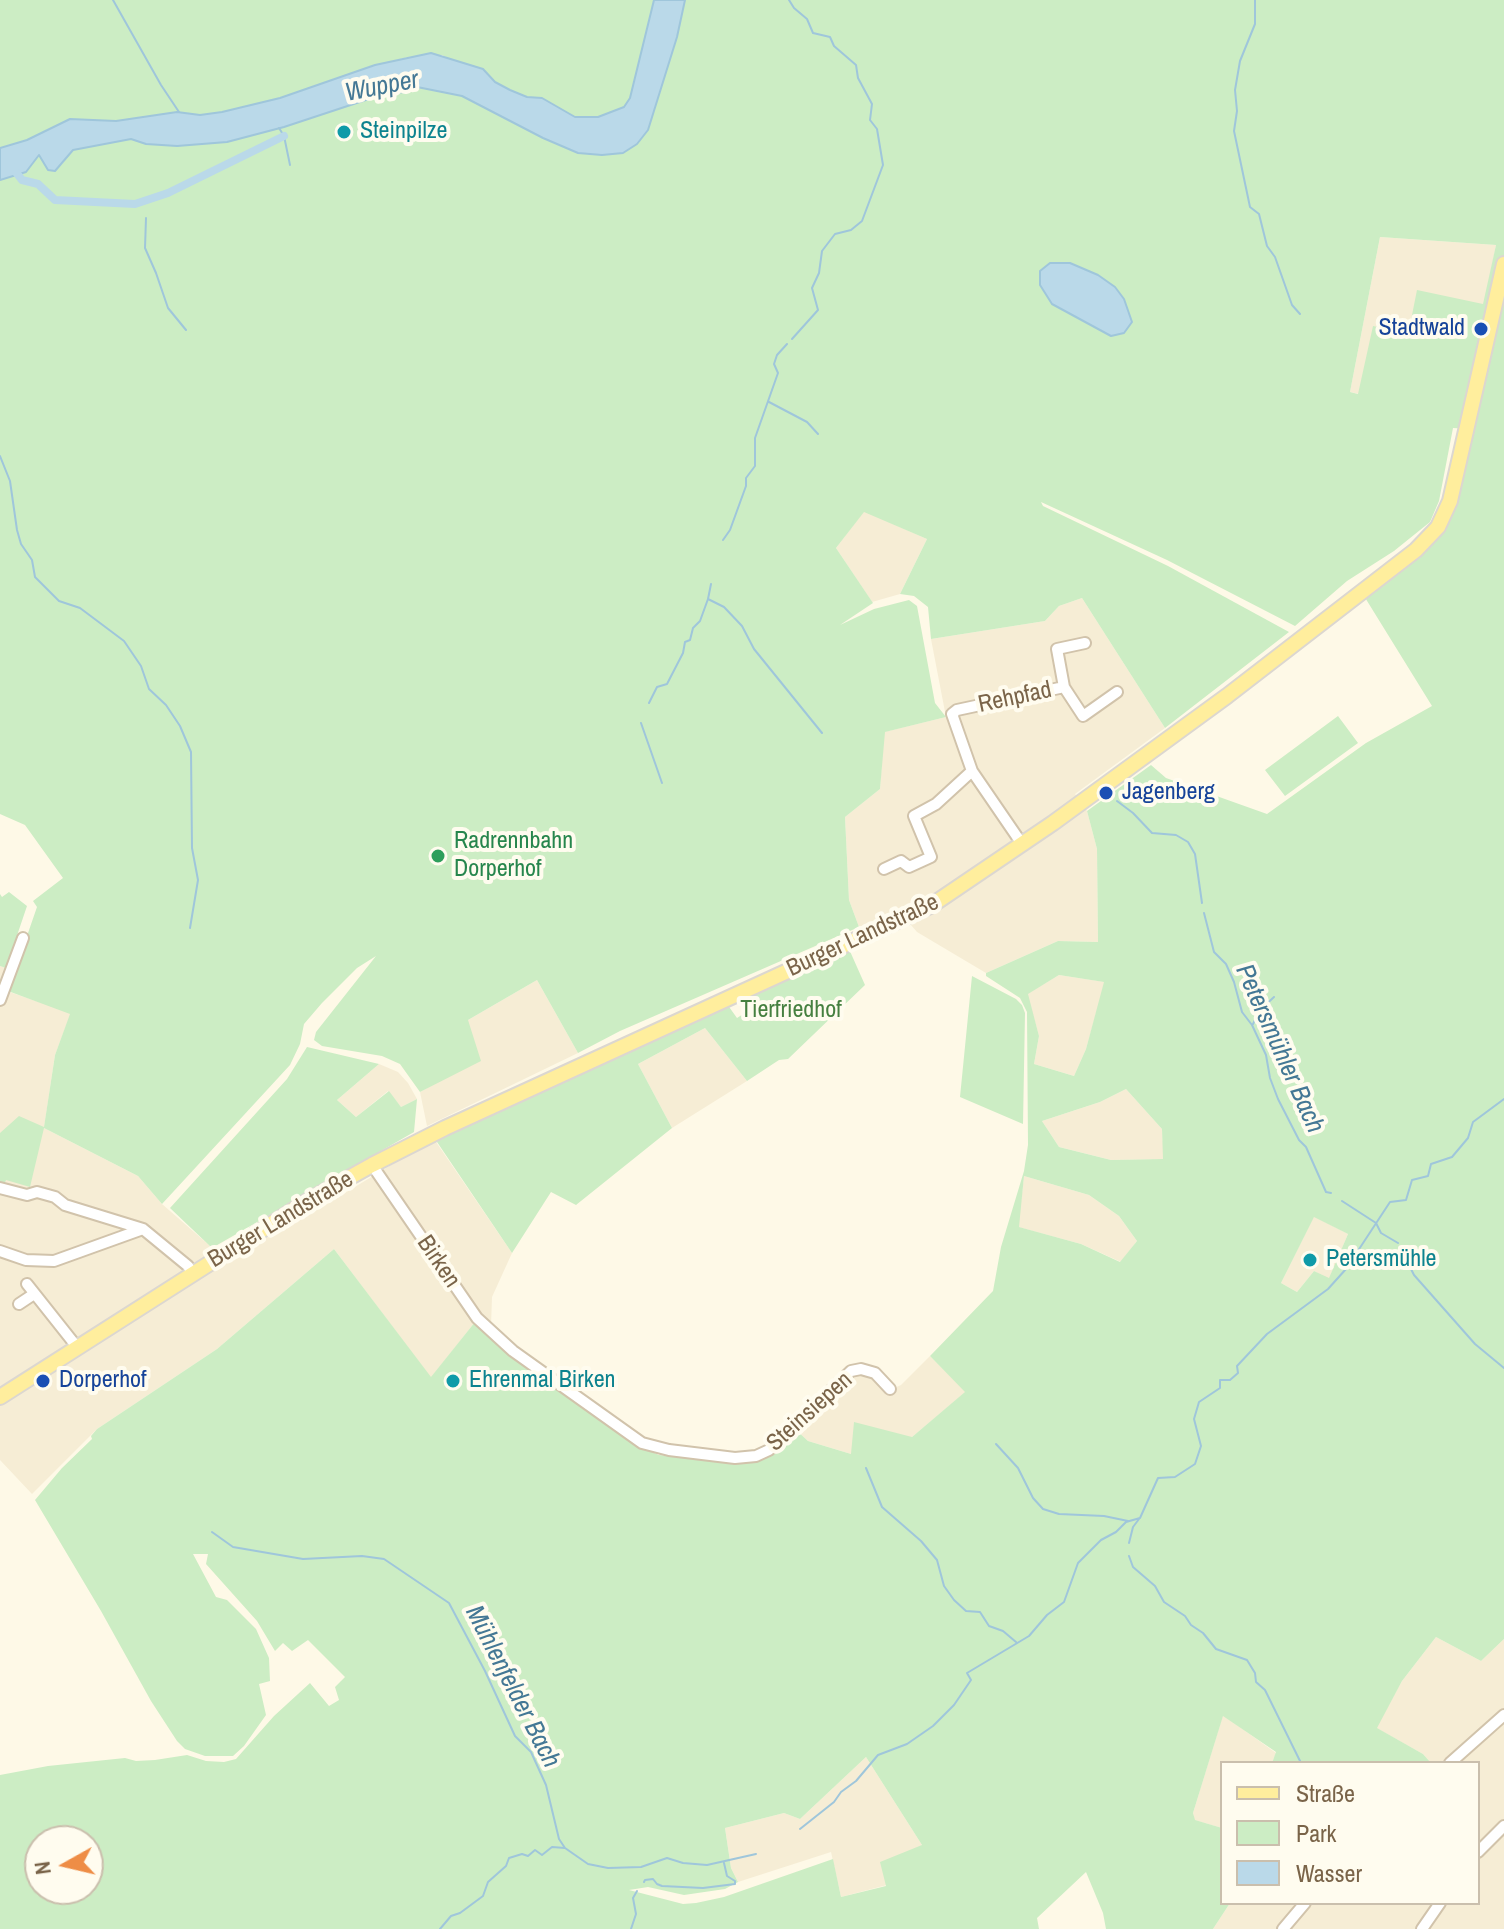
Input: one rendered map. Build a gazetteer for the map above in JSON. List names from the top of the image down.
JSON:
{
  "streets": {
    "main road": ["Burger Landstraße"],
    "street": ["Rehpfad", "Birken", "Steinsiepen"]
  },
  "crossings": [
    ["Rehpfad", "Burger Landstraße"],
    ["Burger Landstraße", "Birken"],
    ["Birken", "Steinsiepen"]
  ],
  "water": ["Wupper", "Petersmühler Bach", "Mühlenfelder Bach"],
  "parks": ["Tierfriedhof"],
  "places": [
    "Steinpilze",
    "Stadtwald",
    "Jagenberg",
    "Radrennbahn Dorperhof",
    "Petersmühle",
    "Dorperhof",
    "Ehrenmal Birken"
  ],
  "legend": ["Straße", "Park", "Wasser"],
  "north": "left"
}
